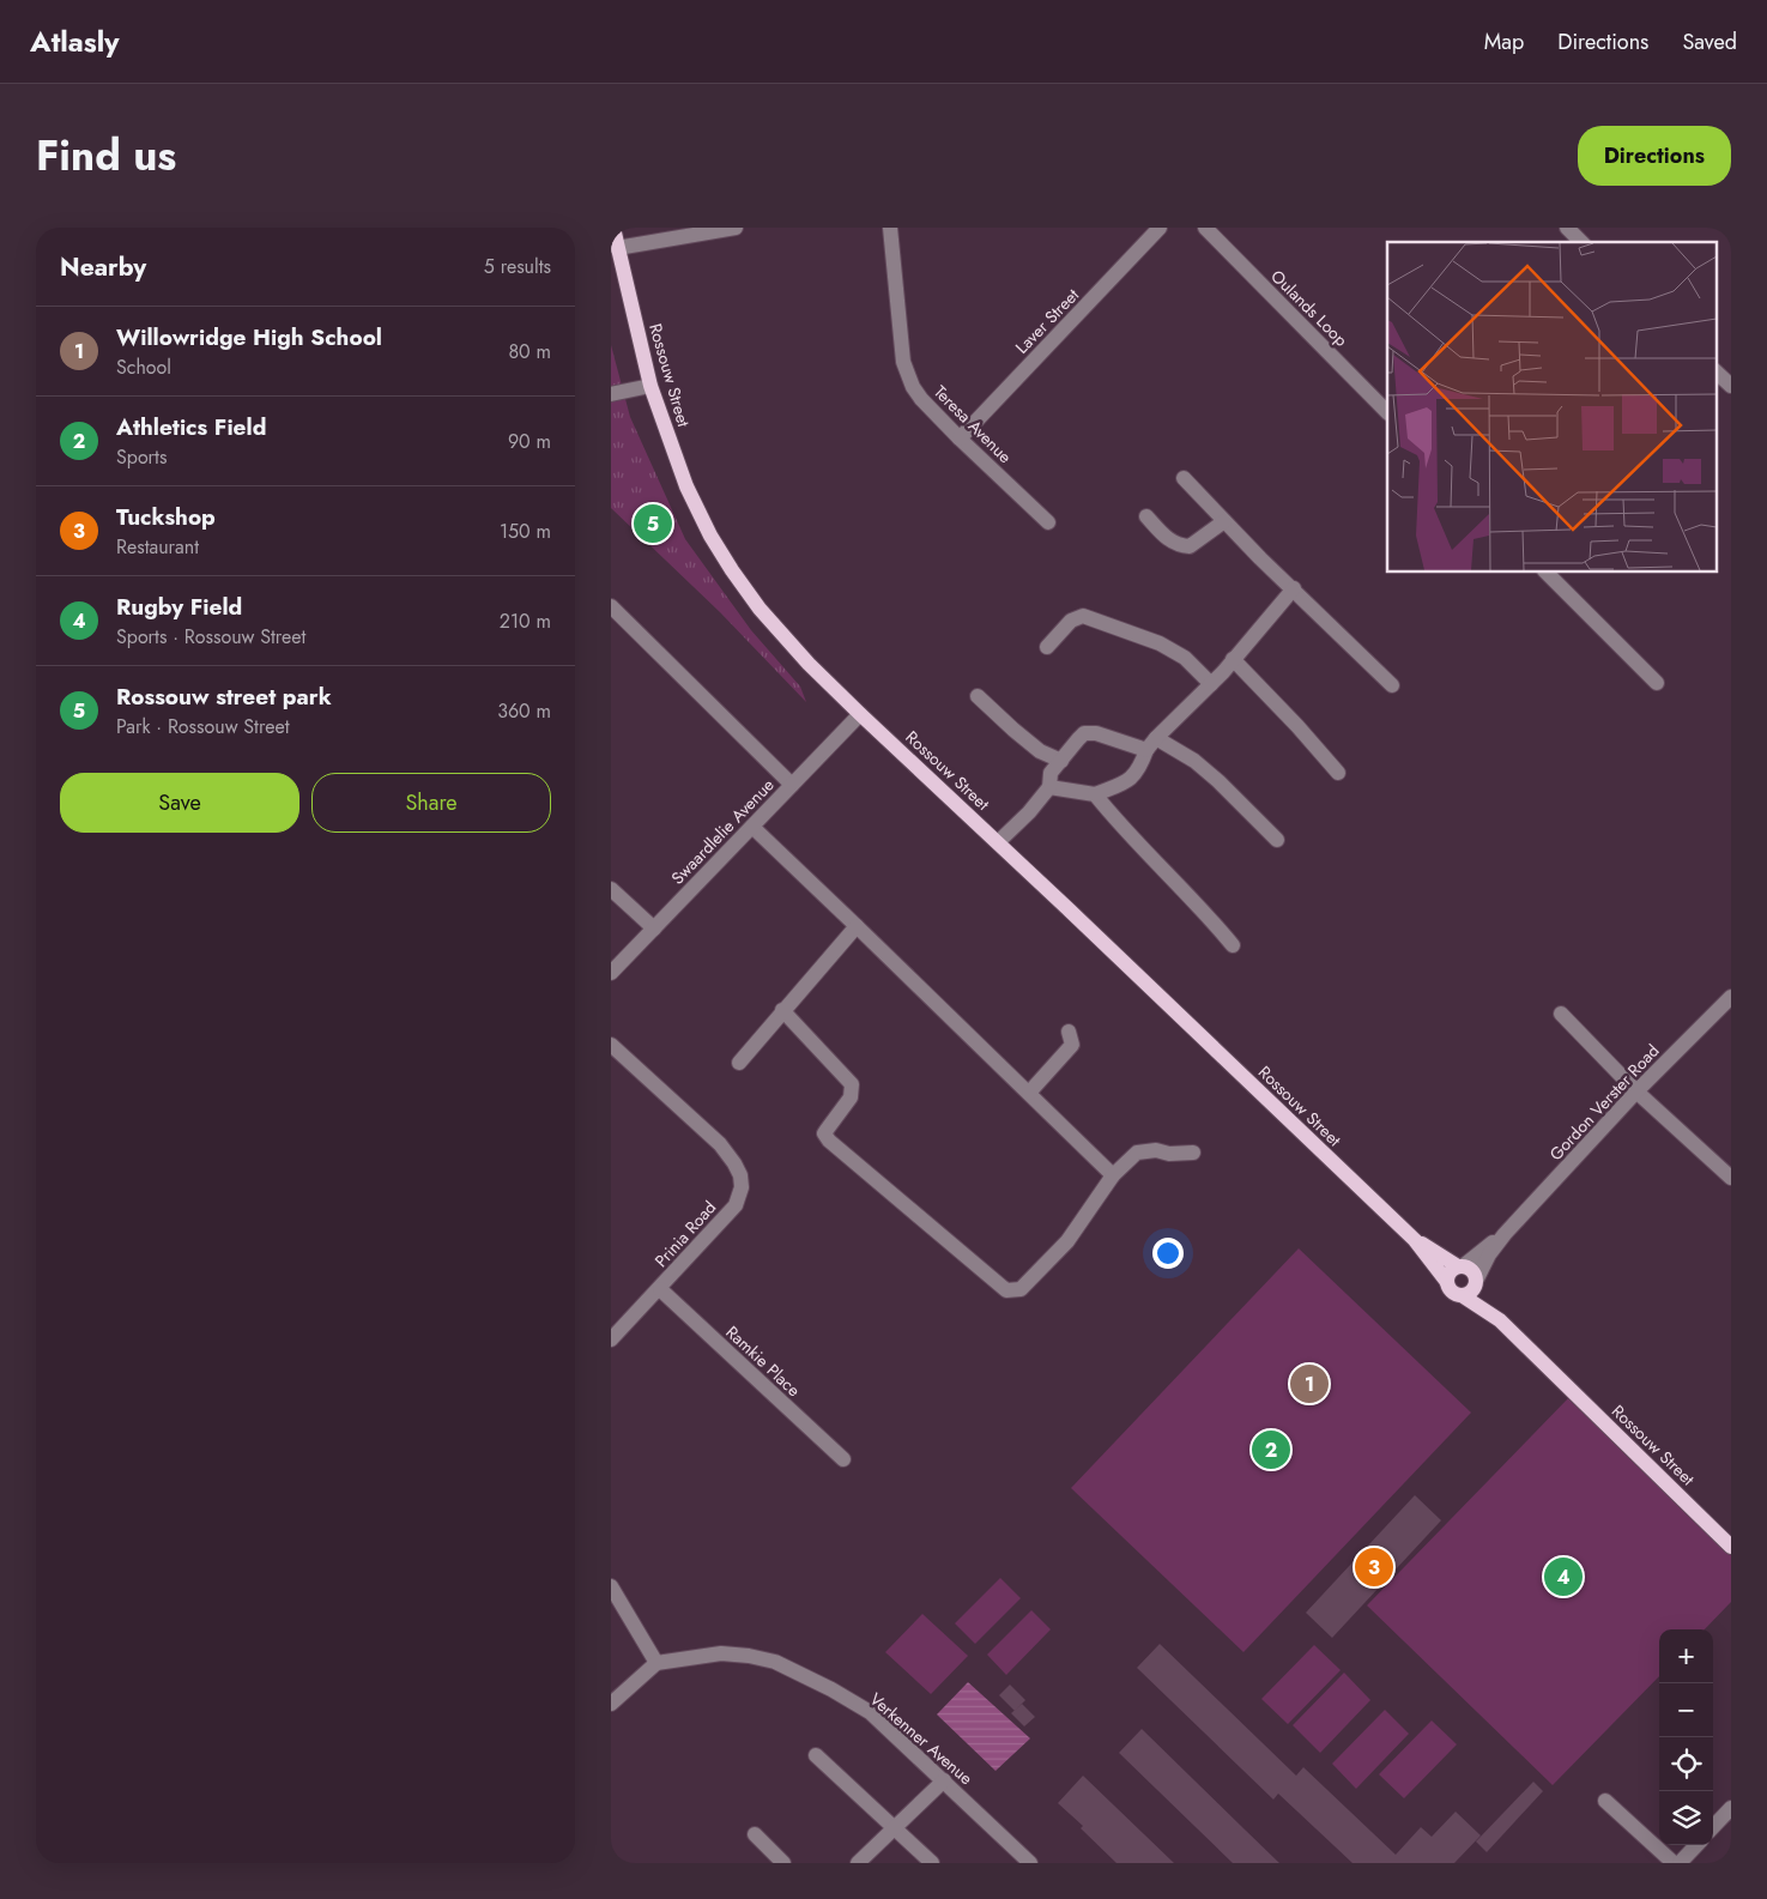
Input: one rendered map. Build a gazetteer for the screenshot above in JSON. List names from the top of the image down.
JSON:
{
  "streets": {
    "main road": ["Rossouw Street"],
    "street": [
      "Oulands Loop",
      "Laver Street",
      "Teresa Avenue",
      "Swaardlelie Avenue",
      "Gordon Verster Road",
      "Prinia Road",
      "Ramkie Place",
      "Verkenner Avenue"
    ]
  },
  "crossings": [
    ["Laver Street", "Teresa Avenue"],
    ["Rossouw Street", "Swaardlelie Avenue"],
    ["Rossouw Street", "Gordon Verster Road"],
    ["Prinia Road", "Ramkie Place"]
  ],
  "page": {
    "header": "Atlasly",
    "nav": ["Map", "Directions", "Saved"],
    "title": "Find us",
    "buttons": [
      "Directions",
      ["Save", "Share"]
    ],
    "heading": ["Nearby", "5 results"],
    "list": [
      {
        "mark": "1",
        "name": "Willowridge High School",
        "note": "School",
        "value": "80 m"
      },
      {
        "mark": "2",
        "name": "Athletics Field",
        "note": "Sports",
        "value": "90 m"
      },
      {
        "mark": "3",
        "name": "Tuckshop",
        "note": "Restaurant",
        "value": "150 m"
      },
      {
        "mark": "4",
        "name": "Rugby Field",
        "note": "Sports · Rossouw Street",
        "value": "210 m"
      },
      {
        "mark": "5",
        "name": "Rossouw street park",
        "note": "Park · Rossouw Street",
        "value": "360 m"
      }
    ],
    "pins": [
      "5",
      "1",
      "2",
      "3",
      "4"
    ],
    "map_buttons": ["+", "−"]
  }
}
